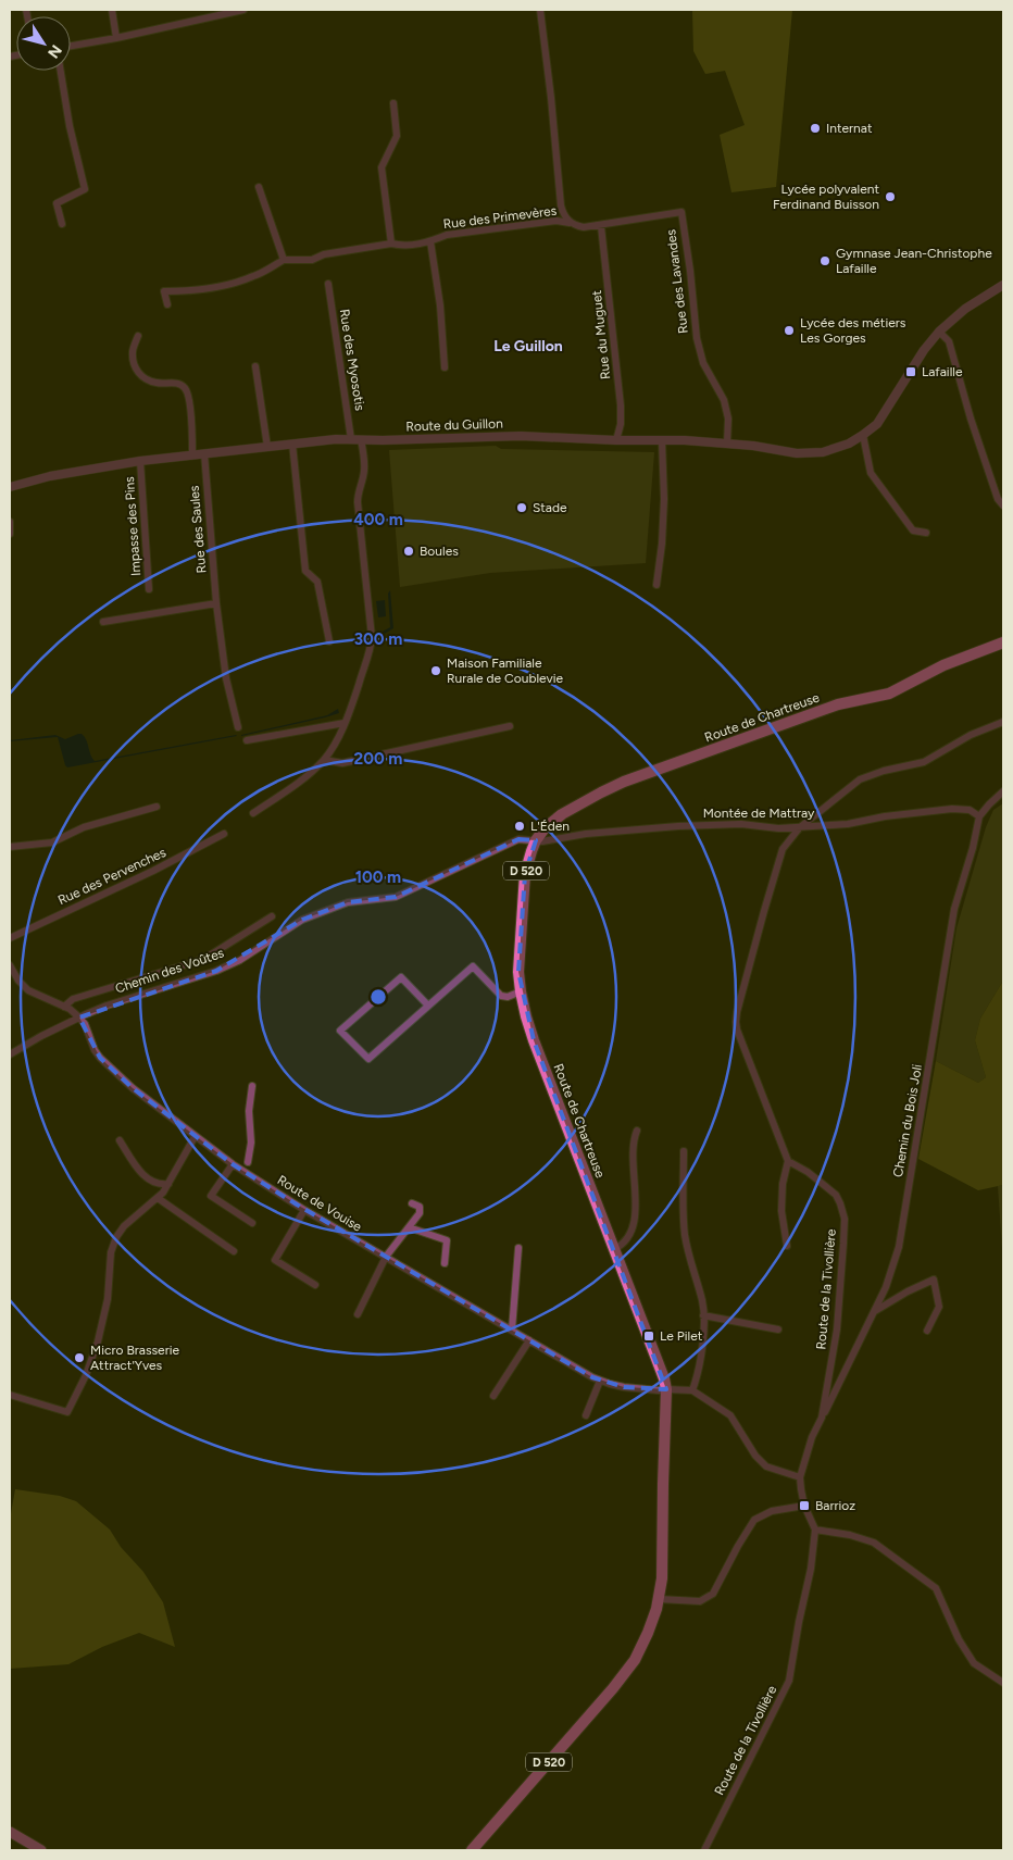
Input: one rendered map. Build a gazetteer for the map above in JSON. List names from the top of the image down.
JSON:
{
  "streets": {
    "main road": ["Route de Chartreuse", "D 520"],
    "street": [
      "Rue des Primevères",
      "Rue des Lavandes",
      "Rue du Muguet",
      "Rue des Myosotis",
      "Route du Guillon",
      "Impasse des Pins",
      "Rue des Saules",
      "Montée de Mattray",
      "Rue des Pervenches",
      "Chemin des Voûtes",
      "Chemin du Bois Joli",
      "Route de Vouise",
      "Route de la Tivollière"
    ]
  },
  "crossings": [
    ["Rue des Primevères", "Rue des Lavandes"],
    ["Rue des Lavandes", "Rue du Muguet"],
    ["Rue des Lavandes", "Route du Guillon"],
    ["Rue du Muguet", "Route du Guillon"],
    ["Rue des Myosotis", "Route du Guillon"],
    ["Route du Guillon", "Impasse des Pins"],
    ["Route du Guillon", "Rue des Saules"],
    ["Route de Chartreuse", "Montée de Mattray"],
    ["Route de Chartreuse", "Chemin des Voûtes"],
    ["Route de Chartreuse", "Route de Vouise"],
    ["Montée de Mattray", "Chemin des Voûtes"],
    ["Montée de Mattray", "Chemin du Bois Joli"],
    ["Chemin des Voûtes", "Route de Vouise"],
    ["Chemin du Bois Joli", "Route de la Tivollière"]
  ],
  "districts": ["Le Guillon"],
  "places": {
    "other": [
      "Internat",
      "Lycée polyvalent Ferdinand Buisson",
      "Gymnase Jean-Christophe Lafaille",
      "Lycée des métiers Les Gorges",
      "Stade",
      "Boules",
      "Maison Familiale Rurale de Coublevie",
      "L'Éden",
      "Micro Brasserie Attract'Yves"
    ],
    "transit": ["Lafaille", "Le Pilet", "Barrioz"]
  },
  "north": "bottom right",
  "rings": [
    "400 m",
    "300 m",
    "200 m",
    "100 m"
  ]
}
